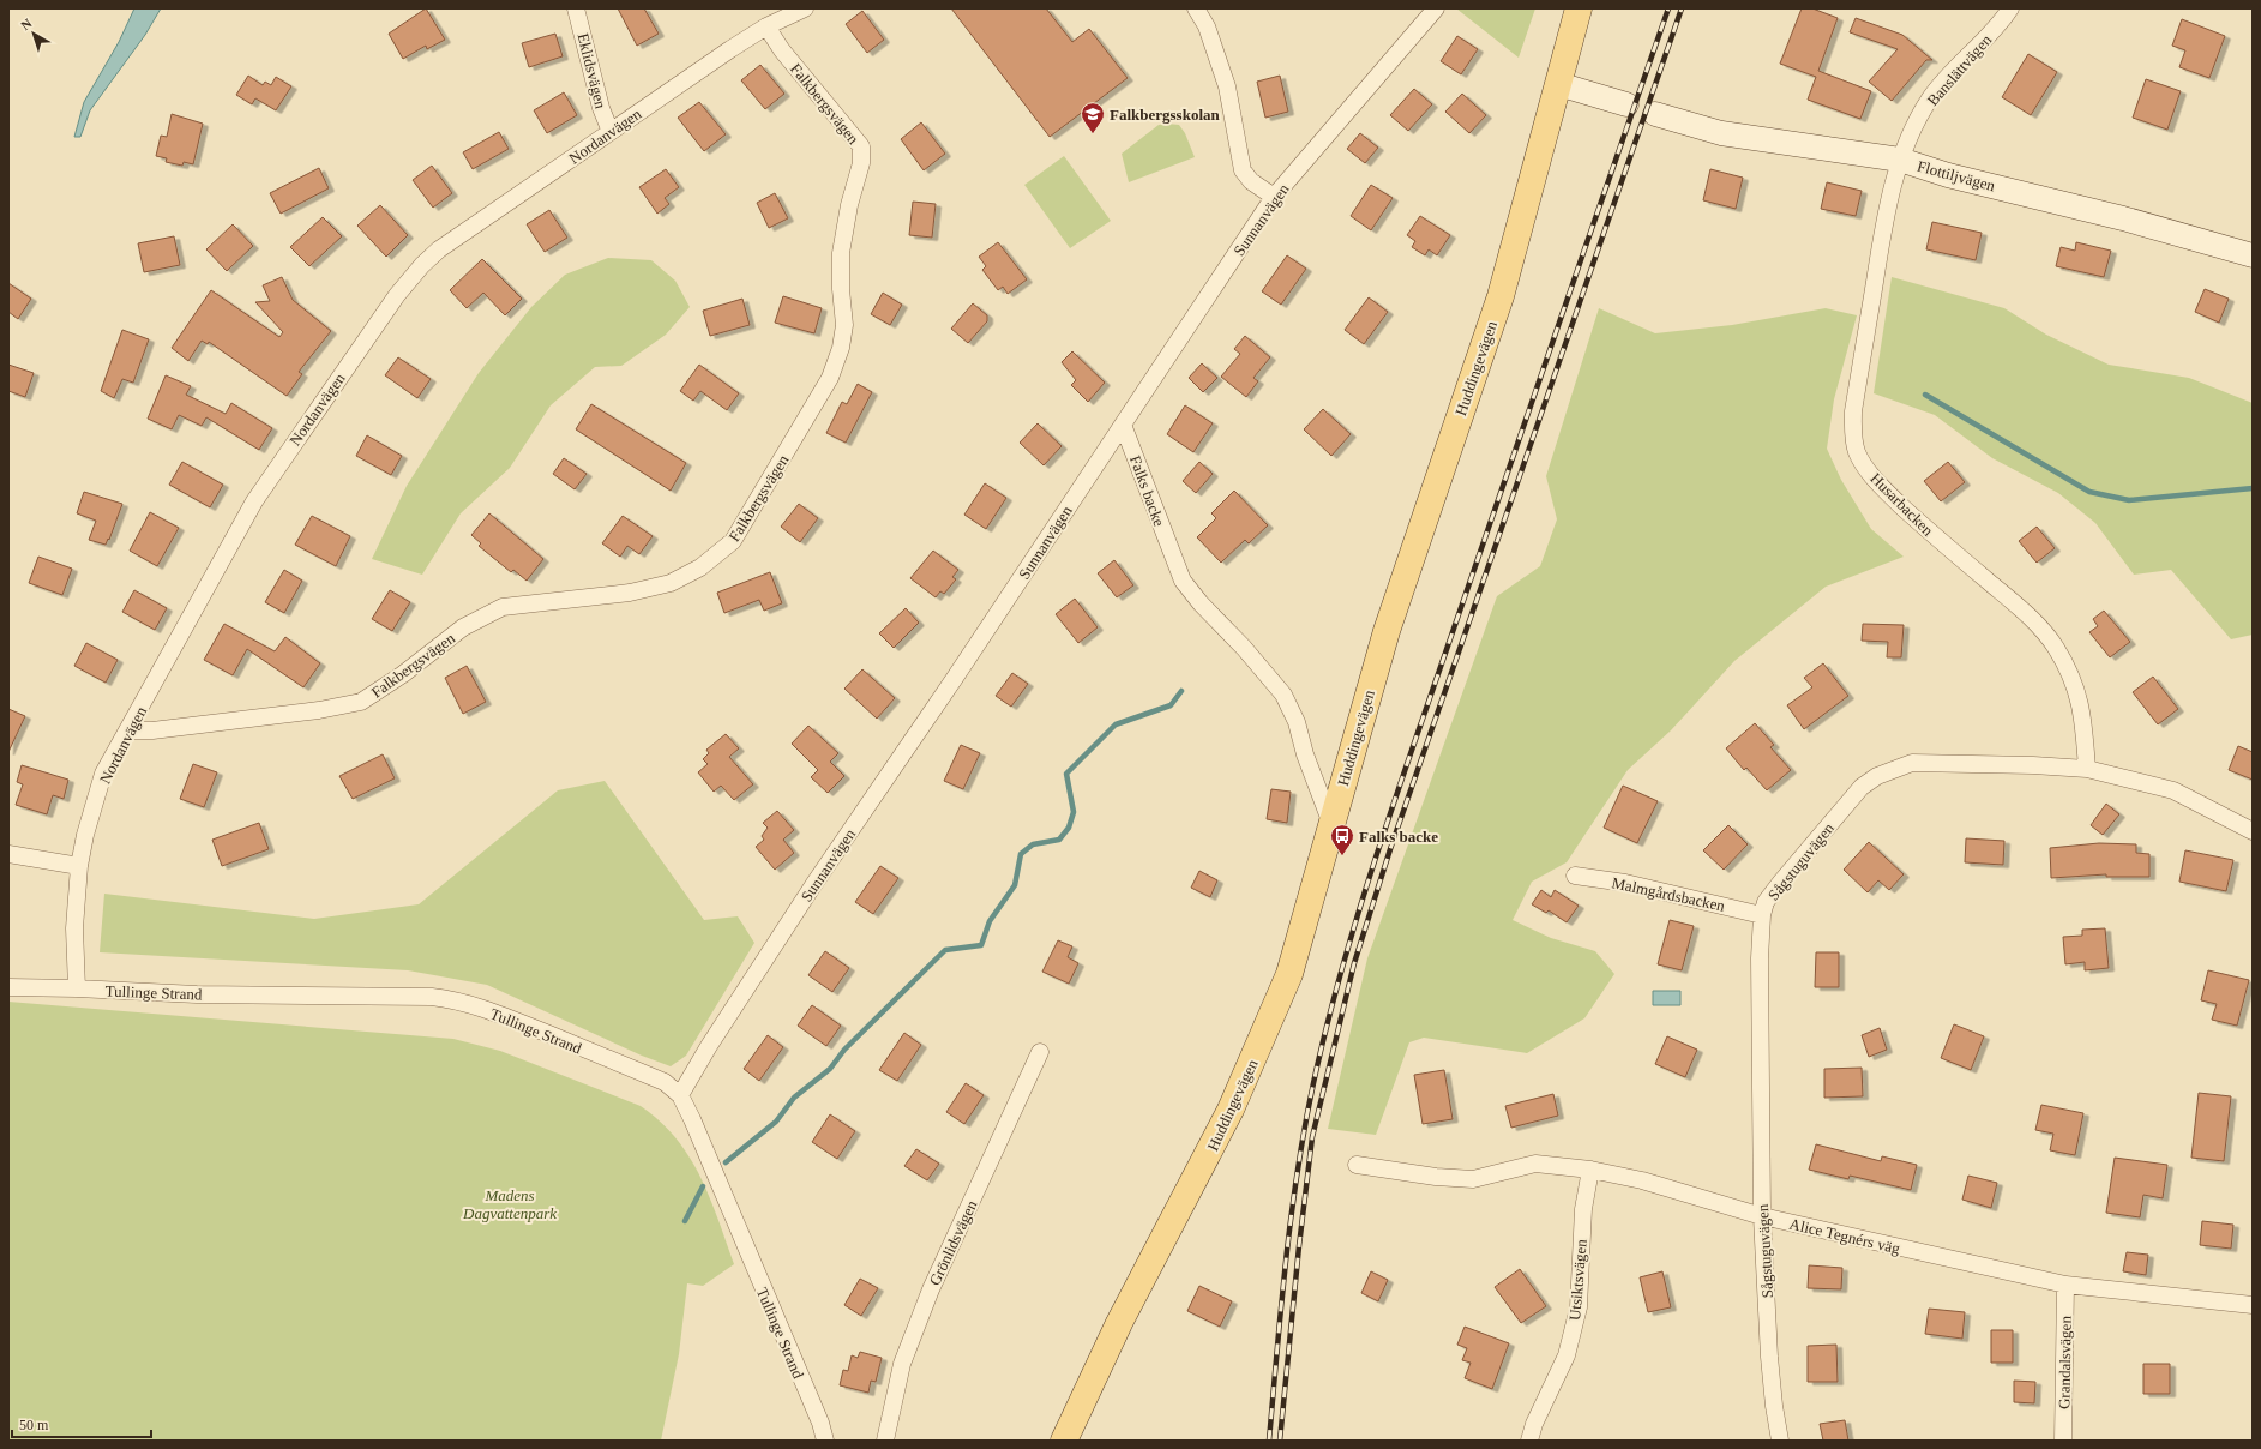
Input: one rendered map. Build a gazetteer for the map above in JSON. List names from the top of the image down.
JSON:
{
  "streets": {
    "main road": ["Huddingevägen"],
    "street": [
      "Banslättvägen",
      "Eklidsvägen",
      "Falkbergsvägen",
      "Nordanvägen",
      "Flottiljvägen",
      "Sunnanvägen",
      "Falks backe",
      "Husarbacken",
      "Sågstuguvägen",
      "Malmgårdsbacken",
      "Tullinge Strand",
      "Alice Tegnérs väg",
      "Grönlidsvägen",
      "Utsiktsvägen",
      "Grandalsvägen"
    ]
  },
  "crossings": [
    ["Banslättvägen", "Flottiljvägen"],
    ["Banslättvägen", "Husarbacken"],
    ["Eklidsvägen", "Nordanvägen"],
    ["Falkbergsvägen", "Nordanvägen"],
    ["Nordanvägen", "Tullinge Strand"],
    ["Flottiljvägen", "Husarbacken"],
    ["Sunnanvägen", "Falks backe"],
    ["Sunnanvägen", "Tullinge Strand"],
    ["Huddingevägen", "Falks backe"],
    ["Husarbacken", "Sågstuguvägen"],
    ["Sågstuguvägen", "Malmgårdsbacken"],
    ["Sågstuguvägen", "Alice Tegnérs väg"],
    ["Alice Tegnérs väg", "Utsiktsvägen"],
    ["Alice Tegnérs väg", "Grandalsvägen"]
  ],
  "parks": ["Madens Dagvattenpark"],
  "places": {
    "school or university": ["Falkbergsskolan"],
    "bus stop": ["Falks backe"]
  },
  "scale_bar": "50 m",
  "north": "top left"
}
